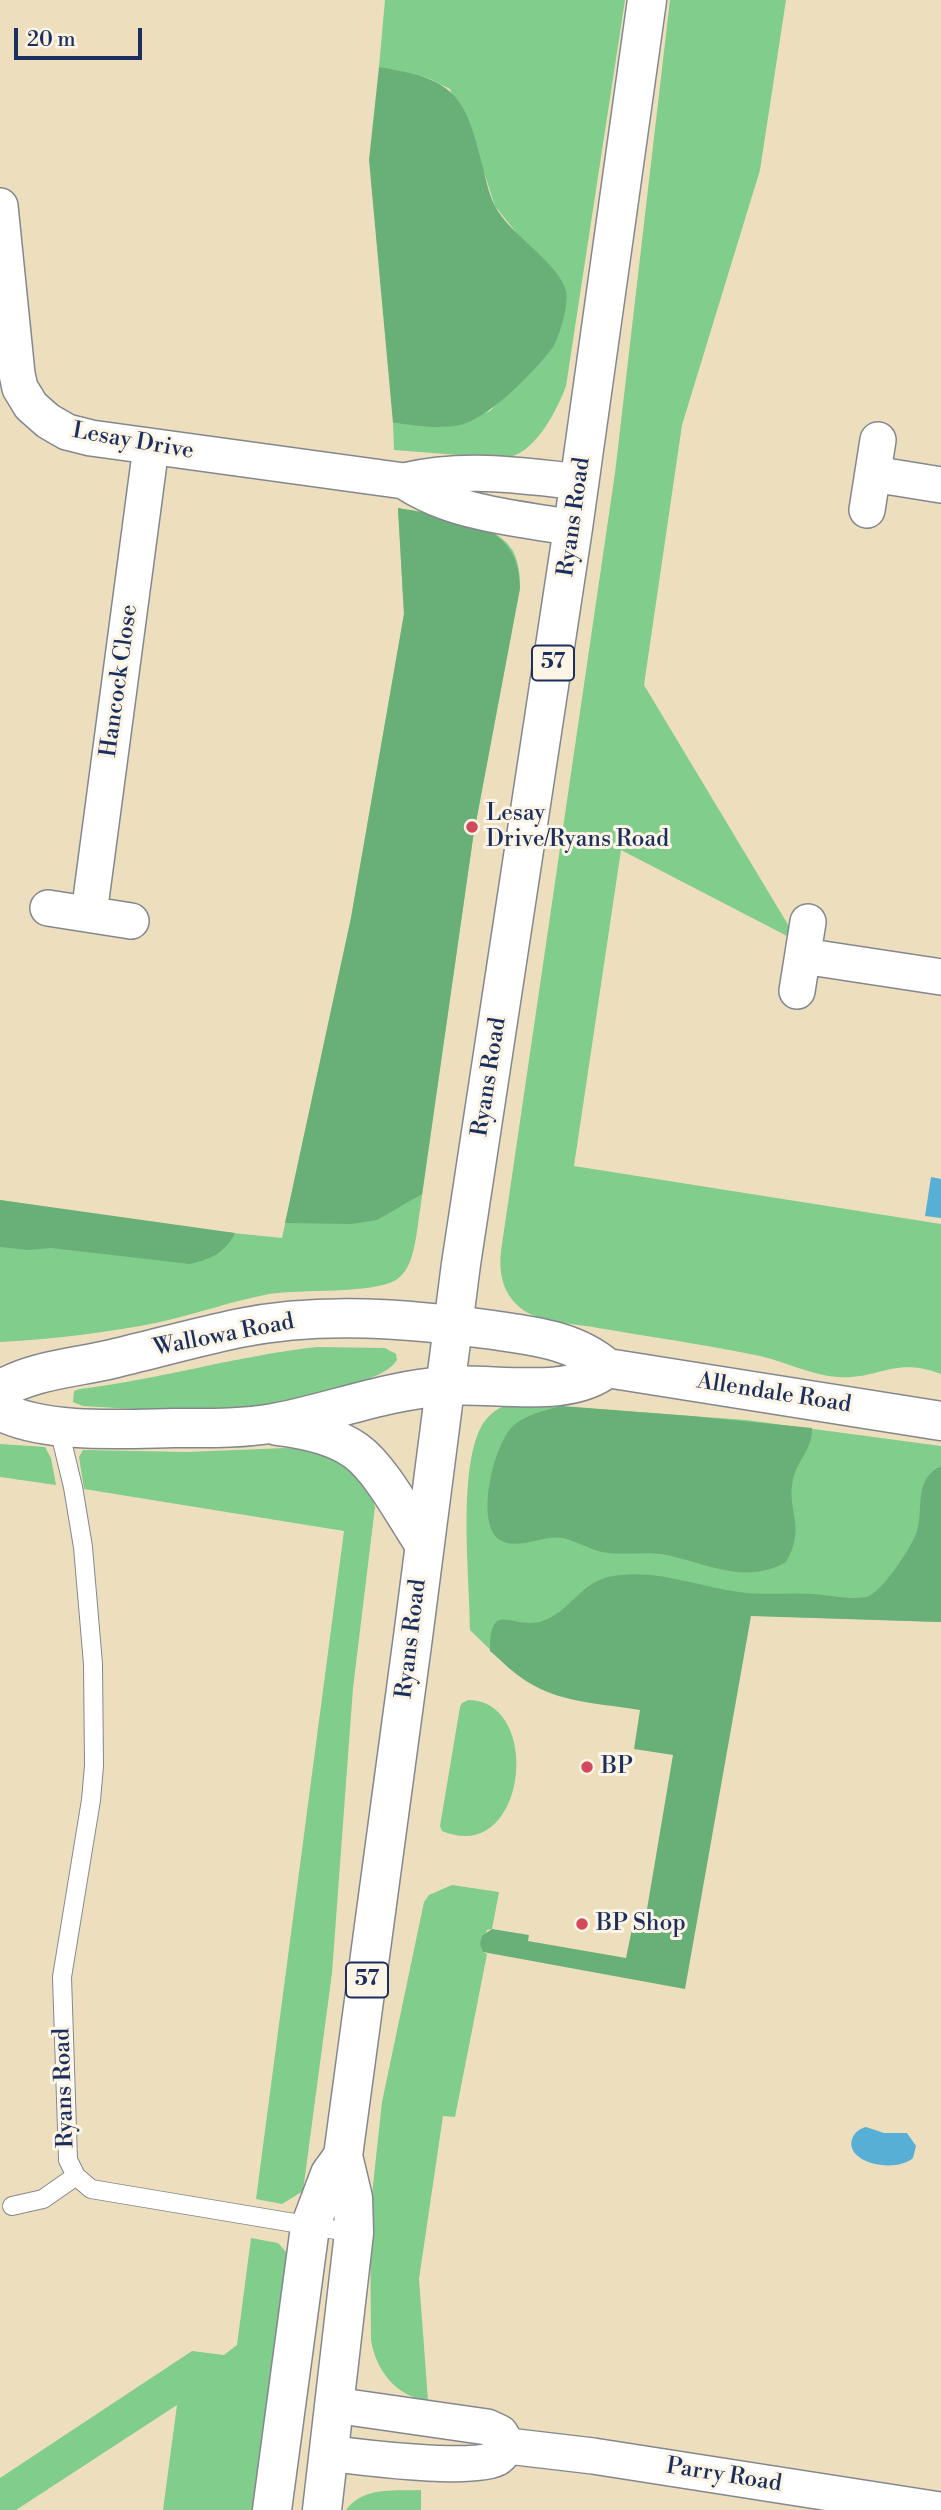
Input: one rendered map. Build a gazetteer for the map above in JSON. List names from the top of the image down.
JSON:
{
  "streets": {
    "main road": [
      "Ryans Road",
      "57",
      "Wallowa Road",
      "Allendale Road",
      "Parry Road"
    ],
    "street": ["Lesay Drive", "Hancock Close"]
  },
  "crossings": [
    ["Lesay Drive", "Ryans Road"],
    ["Lesay Drive", "Hancock Close"],
    ["Ryans Road", "Wallowa Road"],
    ["Ryans Road", "Allendale Road"],
    ["Ryans Road", "Parry Road"],
    ["Wallowa Road", "Allendale Road"]
  ],
  "places": ["Lesay Drive/Ryans Road", "BP", "BP Shop"],
  "scale_bar": "20 m"
}
